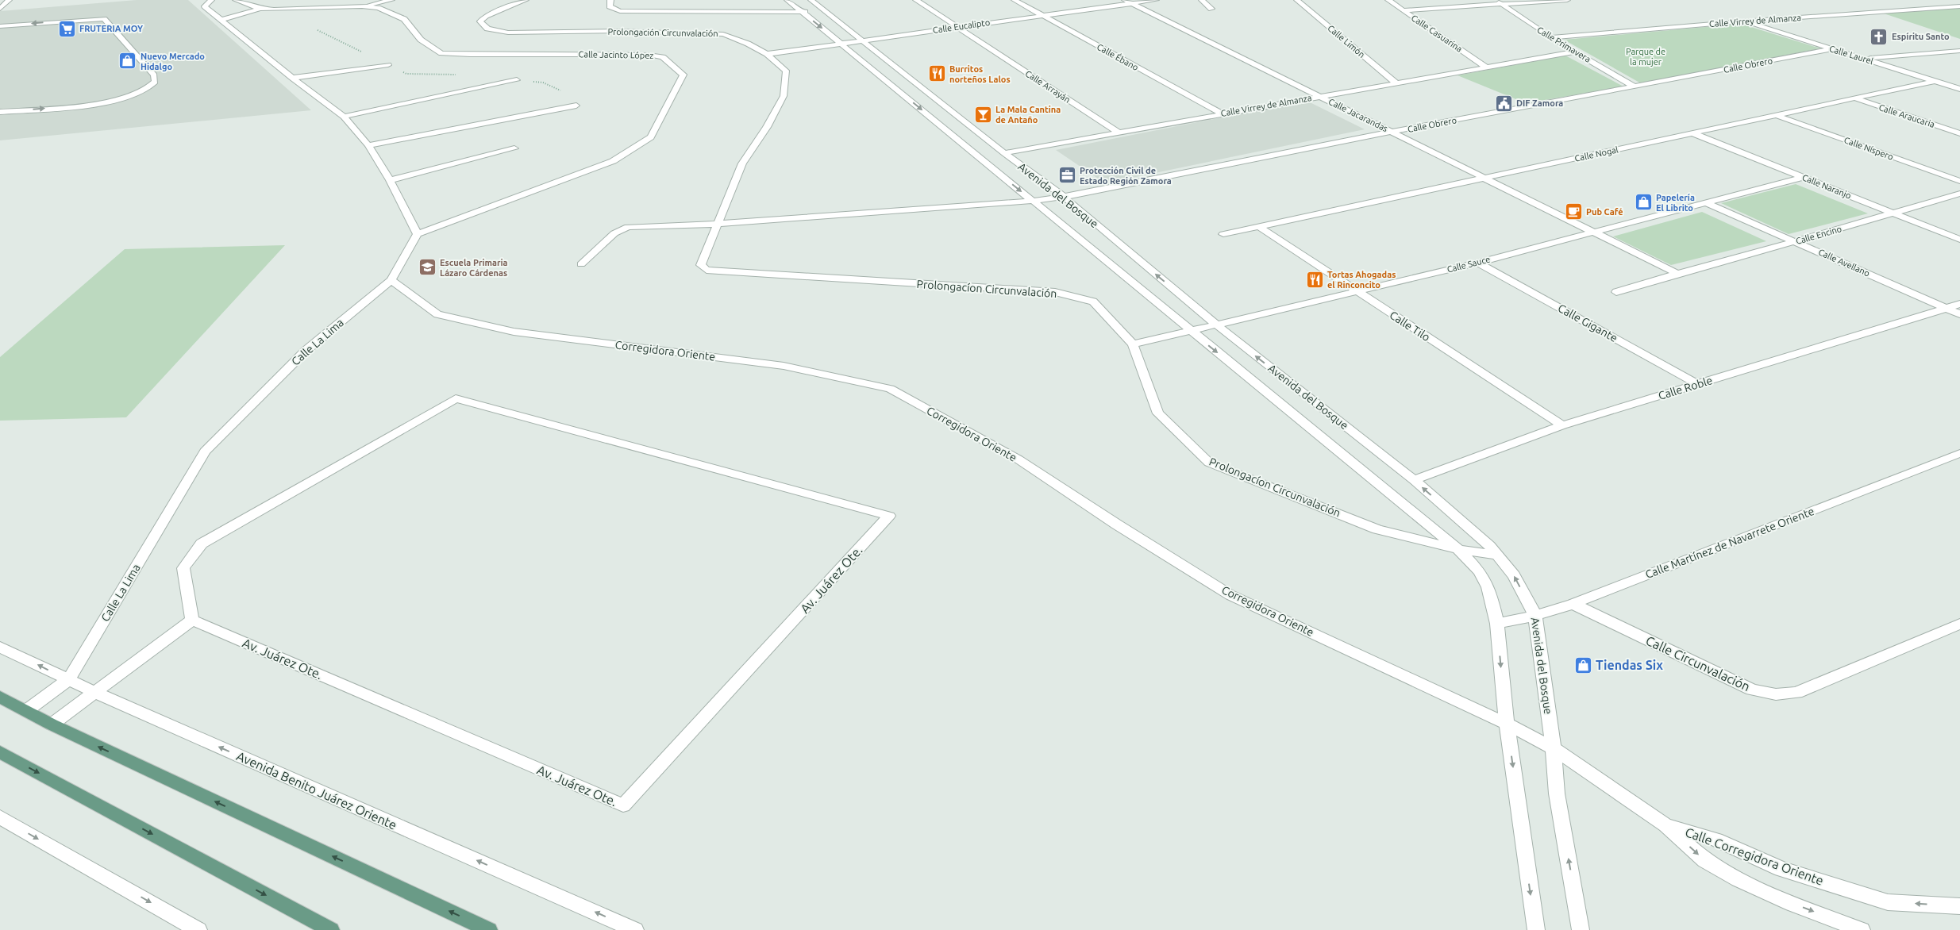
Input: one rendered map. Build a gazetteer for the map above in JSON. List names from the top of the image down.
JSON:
{
  "streets": {
    "street": [
      "Calle Virrey de Almanza",
      "Calle Eucalipto",
      "Prolongación Circunvalación",
      "Calle Casuarina",
      "Calle Limón",
      "Calle Primavera",
      "Calle Jacinto López",
      "Calle Laurel",
      "Calle Ébano",
      "Calle Obrero",
      "Calle Arrayán",
      "Calle Jacarandas",
      "Calle Araucaria",
      "Calle Níspero",
      "Calle Nogal",
      "Calle Naranjo",
      "Avenida del Bosque",
      "Calle Encino",
      "Calle Avellano",
      "Calle Sauce",
      "Prolongacíon Circunvalación",
      "Calle Gigante",
      "Calle Tilo",
      "Calle La Lima",
      "Corregidora Oriente",
      "Calle Roble",
      "Calle Martínez de Navarrete Oriente",
      "Av. Juárez Ote.",
      "Calle Circunvalación",
      "Avenida Benito Juárez Oriente",
      "Calle Corregidora Oriente"
    ]
  },
  "crossings": [
    ["Calle Virrey de Almanza", "Calle Casuarina"],
    ["Calle Virrey de Almanza", "Calle Limón"],
    ["Calle Virrey de Almanza", "Calle Primavera"],
    ["Calle Virrey de Almanza", "Calle Laurel"],
    ["Calle Virrey de Almanza", "Calle Ébano"],
    ["Calle Virrey de Almanza", "Calle Arrayán"],
    ["Calle Virrey de Almanza", "Calle Jacarandas"],
    ["Calle Virrey de Almanza", "Avenida del Bosque"],
    ["Calle Eucalipto", "Prolongación Circunvalación"],
    ["Calle Eucalipto", "Calle Ébano"],
    ["Calle Eucalipto", "Calle Arrayán"],
    ["Calle Eucalipto", "Calle Jacarandas"],
    ["Calle Eucalipto", "Avenida del Bosque"],
    ["Prolongación Circunvalación", "Calle Obrero"],
    ["Prolongación Circunvalación", "Prolongacíon Circunvalación"],
    ["Calle Primavera", "Calle Obrero"],
    ["Calle Jacinto López", "Calle La Lima"],
    ["Calle Laurel", "Calle Obrero"],
    ["Calle Laurel", "Calle Nogal"],
    ["Calle Obrero", "Calle Jacarandas"],
    ["Calle Obrero", "Avenida del Bosque"],
    ["Calle Jacarandas", "Calle Nogal"],
    ["Calle Jacarandas", "Calle Encino"],
    ["Calle Jacarandas", "Calle Sauce"],
    ["Calle Araucaria", "Calle Nogal"],
    ["Calle Níspero", "Calle Nogal"],
    ["Calle Nogal", "Calle Naranjo"],
    ["Calle Nogal", "Calle Tilo"],
    ["Calle Naranjo", "Calle Encino"],
    ["Calle Naranjo", "Calle Sauce"],
    ["Avenida del Bosque", "Calle Sauce"],
    ["Avenida del Bosque", "Prolongacíon Circunvalación"],
    ["Avenida del Bosque", "Corregidora Oriente"],
    ["Avenida del Bosque", "Calle Roble"],
    ["Avenida del Bosque", "Calle Martínez de Navarrete Oriente"],
    ["Avenida del Bosque", "Calle Corregidora Oriente"],
    ["Calle Encino", "Calle Avellano"],
    ["Calle Avellano", "Calle Sauce"],
    ["Calle Avellano", "Calle Roble"],
    ["Calle Sauce", "Prolongacíon Circunvalación"],
    ["Calle Sauce", "Calle Gigante"],
    ["Calle Sauce", "Calle Tilo"],
    ["Calle Gigante", "Calle Roble"],
    ["Calle Tilo", "Calle Roble"],
    ["Calle La Lima", "Corregidora Oriente"],
    ["Calle La Lima", "Avenida Benito Juárez Oriente"],
    ["Corregidora Oriente", "Calle Corregidora Oriente"],
    ["Calle Martínez de Navarrete Oriente", "Calle Circunvalación"]
  ],
  "one_way": ["Avenida Benito Juárez Oriente"],
  "parks": ["Parque de la mujer"],
  "places": {
    "supermarket": ["FRUTERIA MOY"],
    "church": ["Espíritu Santo"],
    "shop": ["Nuevo Mercado Hidalgo", "Papelería El Librito", "Tiendas Six"],
    "restaurant": ["Burritos norteños Lalos", "Tortas Ahogadas el Rinconcito"],
    "public building": ["DIF Zamora"],
    "bar": ["La Mala Cantina de Antaño"],
    "office": ["Protección Civil de Estado Región Zamora"],
    "cafe": ["Pub Café"],
    "school or university": ["Escuela Primaria Lázaro Cárdenas"]
  }
}
